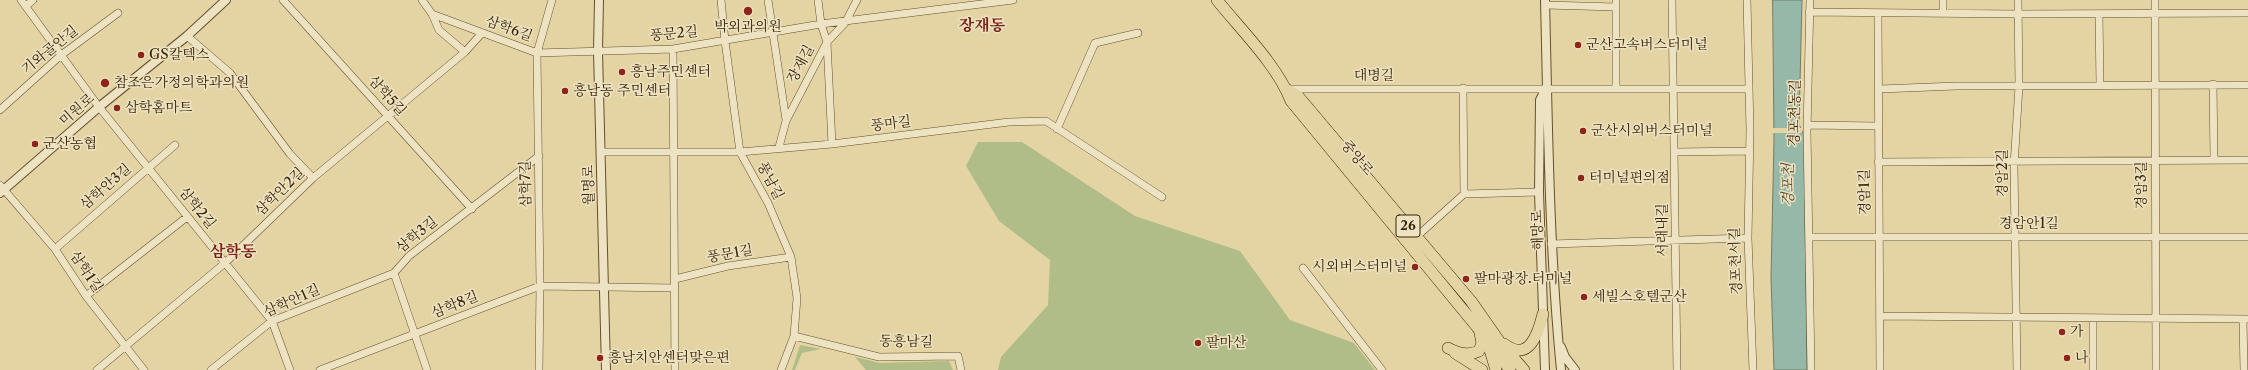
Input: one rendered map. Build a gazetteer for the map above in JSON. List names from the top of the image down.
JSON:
{
  "streets": {
    "main road": ["중앙로", "26"],
    "street": [
      "삼학6길",
      "풍문2길",
      "기와골안길",
      "장재길",
      "대명길",
      "삼학5길",
      "미원로",
      "경포천동길",
      "풍마길",
      "경암2길",
      "풍남길",
      "삼학7길",
      "월명로",
      "경암3길",
      "삼학안3길",
      "삼학안2길",
      "경암1길",
      "삼학2길",
      "경암안1길",
      "해망로",
      "서래내길",
      "삼학3길",
      "풍문1길",
      "경포천서길",
      "삼학1길",
      "삼학안1길",
      "삼학8길",
      "동흥남길"
    ]
  },
  "crossings": [
    ["삼학6길", "풍문2길"],
    ["삼학6길", "삼학7길"],
    ["삼학6길", "월명로"],
    ["삼학6길", "삼학안2길"],
    ["풍문2길", "장재길"],
    ["풍문2길", "풍남길"],
    ["풍문2길", "월명로"],
    ["기와골안길", "삼학2길"],
    ["장재길", "풍마길"],
    ["대명길", "중앙로"],
    ["대명길", "해망로"],
    ["삼학5길", "삼학안2길"],
    ["삼학5길", "삼학3길"],
    ["미원로", "삼학2길"],
    ["미원로", "삼학1길"],
    ["경포천동길", "경암안1길"],
    ["풍마길", "풍남길"],
    ["풍마길", "월명로"],
    ["경암2길", "경암안1길"],
    ["풍남길", "풍문1길"],
    ["풍남길", "동흥남길"],
    ["삼학7길", "삼학3길"],
    ["삼학7길", "삼학8길"],
    ["월명로", "삼학8길"],
    ["경암3길", "경암안1길"],
    ["삼학안3길", "삼학2길"],
    ["삼학안3길", "삼학1길"],
    ["삼학안2길", "삼학2길"],
    ["삼학안2길", "삼학1길"],
    ["경암1길", "경암안1길"],
    ["삼학2길", "삼학안1길"],
    ["삼학3길", "삼학안1길"],
    ["삼학3길", "삼학8길"]
  ],
  "districts": ["장재동", "삼학동"],
  "water": ["경포천"],
  "places": [
    "박외과의원",
    "군산고속버스터미널",
    "GS칼텍스",
    "흥남주민센터",
    "참조은가정의학과의원",
    "흥남동 주민센터",
    "삼학홈마트",
    "군산시외버스터미널",
    "군산농협",
    "터미널편의점",
    "시외버스터미널",
    "팔마광장.터미널",
    "세빌스호텔군산",
    "가",
    "팔마산",
    "흥남치안센터맞은편",
    "나"
  ]
}
